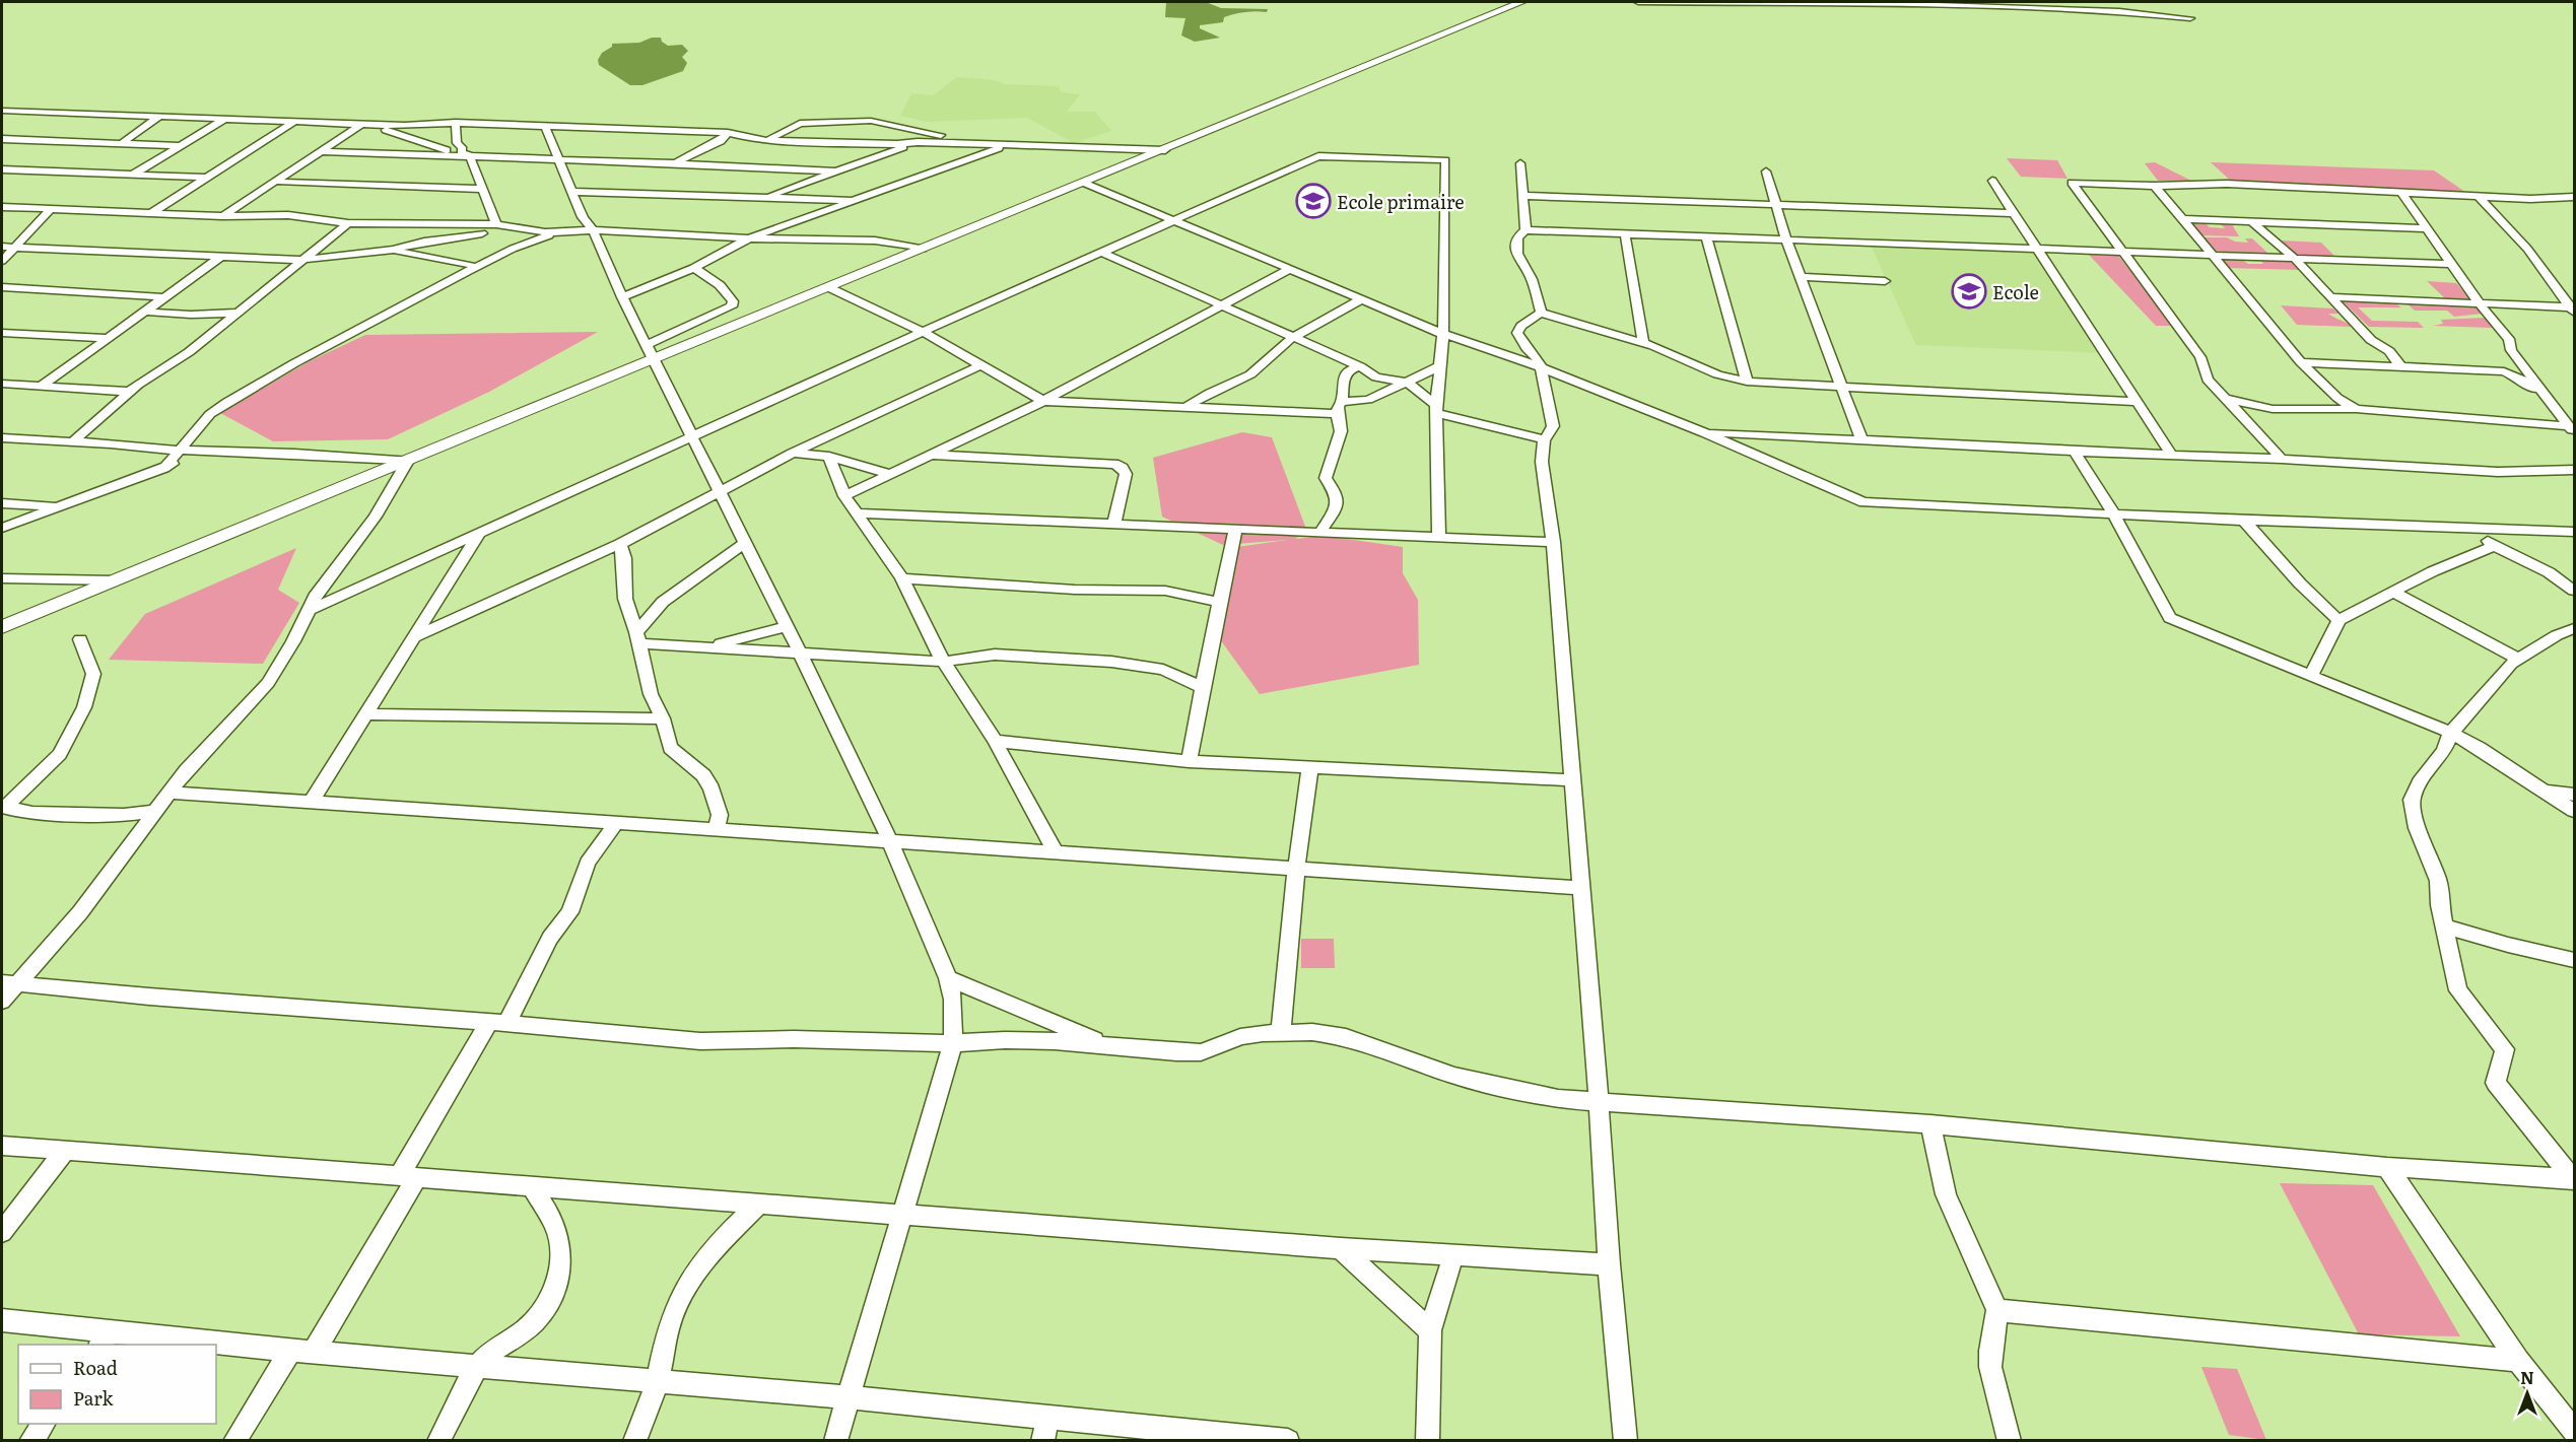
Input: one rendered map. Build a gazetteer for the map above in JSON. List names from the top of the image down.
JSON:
{
  "places": {
    "school or university": ["Ecole primaire", "Ecole"]
  },
  "legend": ["Road", "Park"],
  "north": "top"
}
